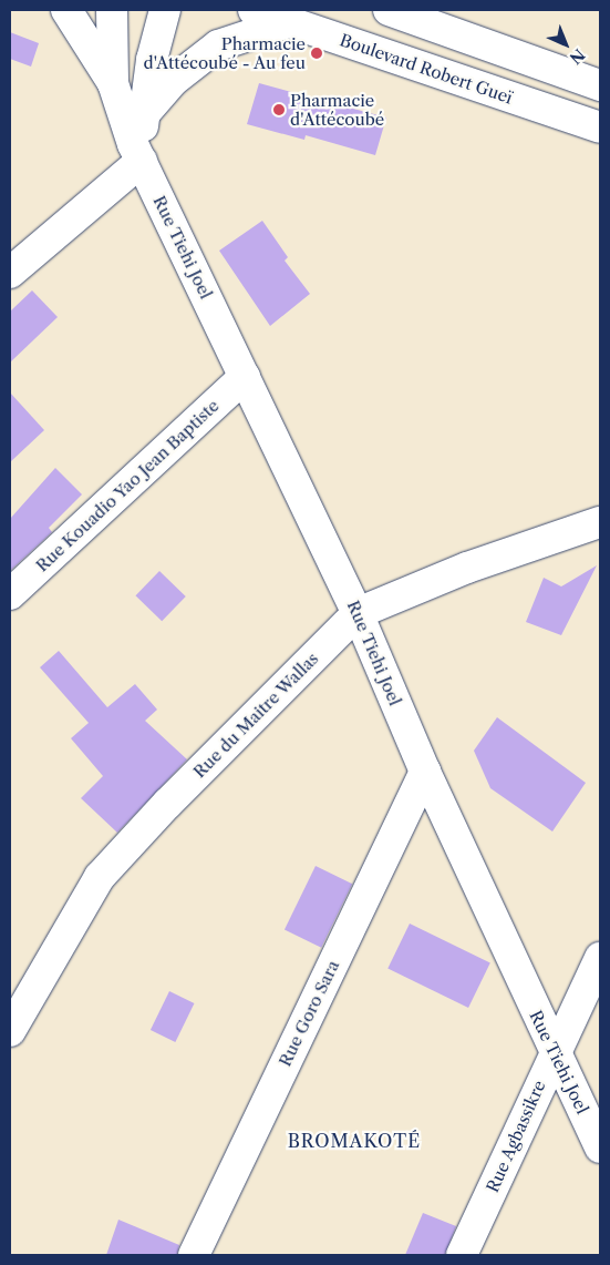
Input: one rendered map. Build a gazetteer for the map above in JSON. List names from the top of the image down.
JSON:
{
  "streets": {
    "street": [
      "Boulevard Robert Gueï",
      "Rue Tiehi Joel",
      "Rue Kouadio Yao Jean Baptiste",
      "Rue du Maitre Wallas",
      "Rue Goro Sara",
      "Rue Agbassikre"
    ]
  },
  "crossings": [
    ["Rue Tiehi Joel", "Rue Kouadio Yao Jean Baptiste"],
    ["Rue Tiehi Joel", "Rue du Maitre Wallas"],
    ["Rue Tiehi Joel", "Rue Goro Sara"],
    ["Rue Tiehi Joel", "Rue Agbassikre"]
  ],
  "districts": ["BROMAKOTÉ"],
  "places": ["Pharmacie d'Attécoubé - Au feu", "Pharmacie d'Attécoubé"],
  "north": "bottom right"
}
